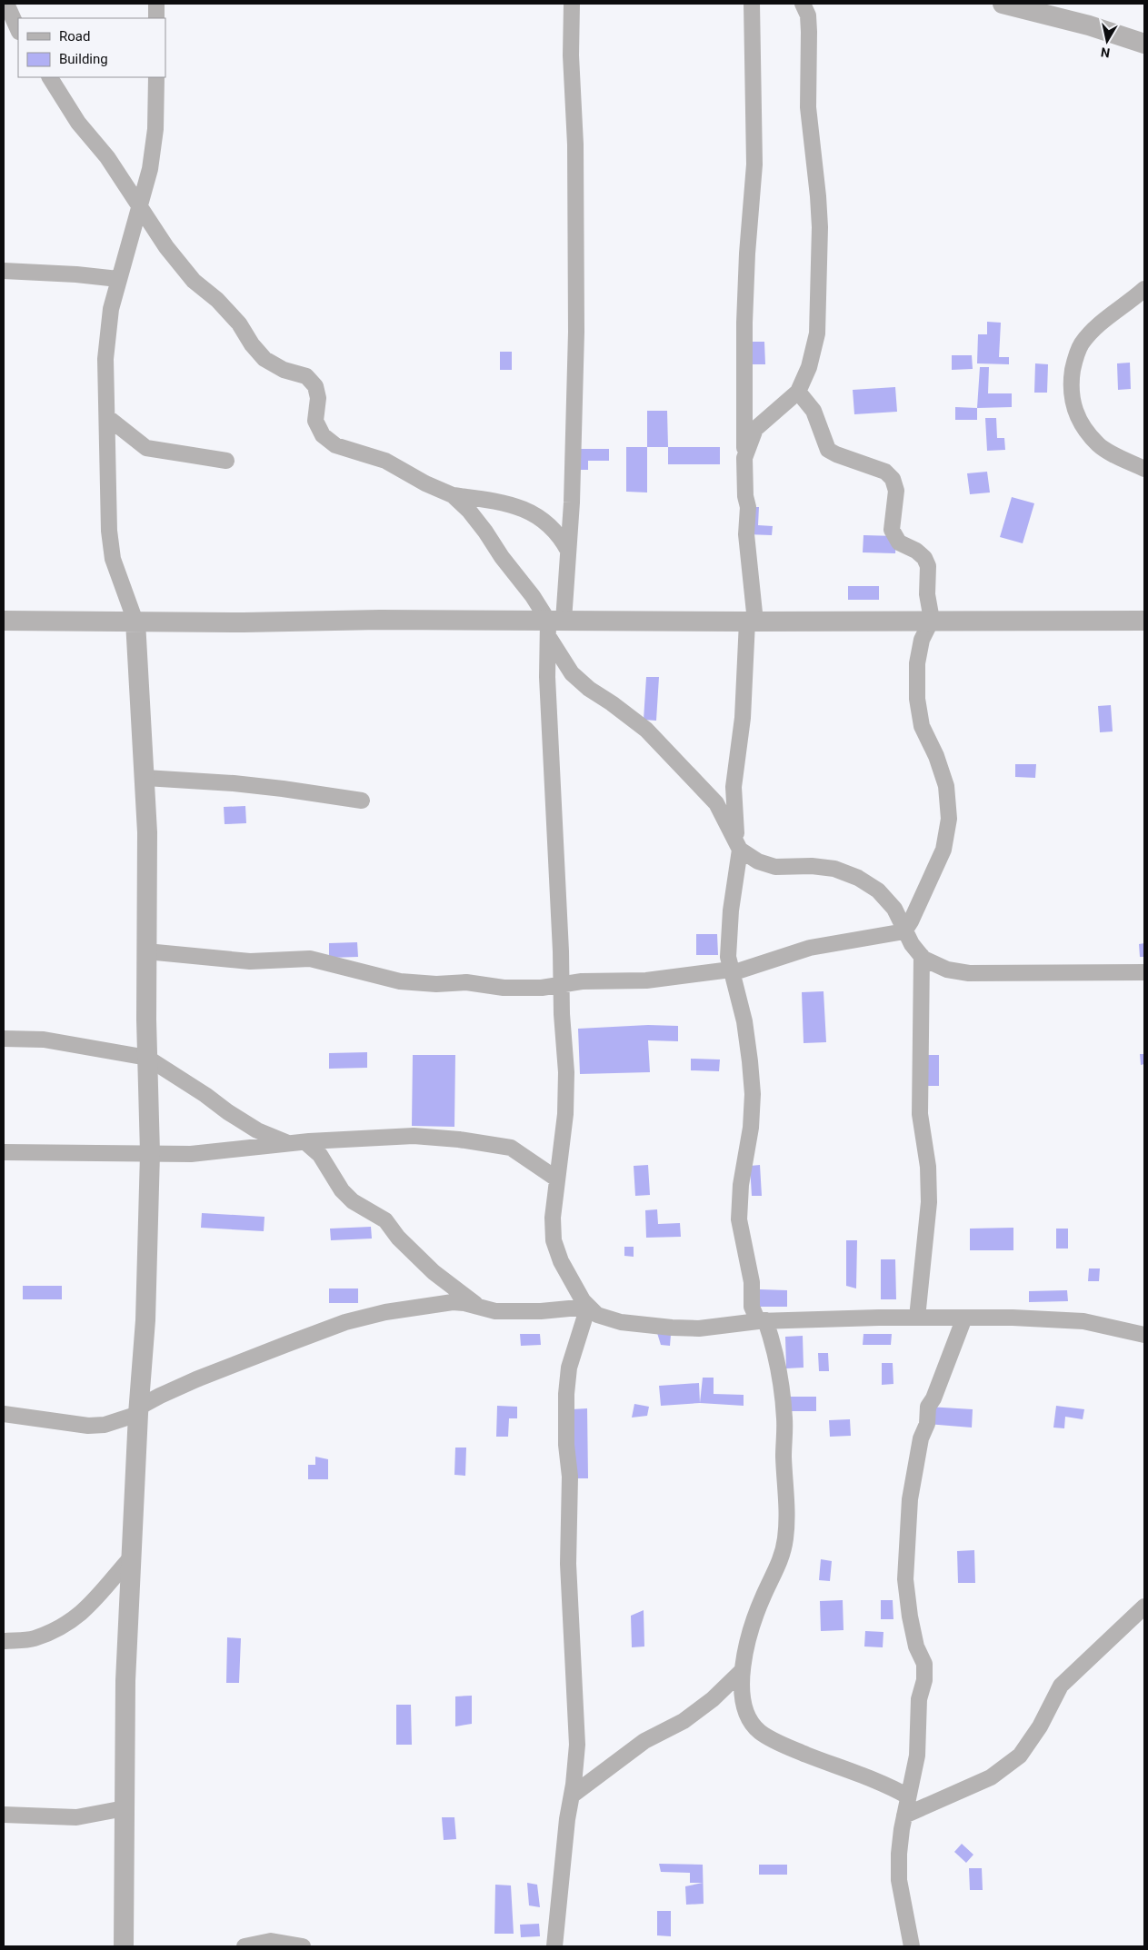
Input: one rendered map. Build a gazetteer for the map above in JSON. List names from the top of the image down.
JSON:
{
  "legend": ["Road", "Building"],
  "north": "bottom"
}
